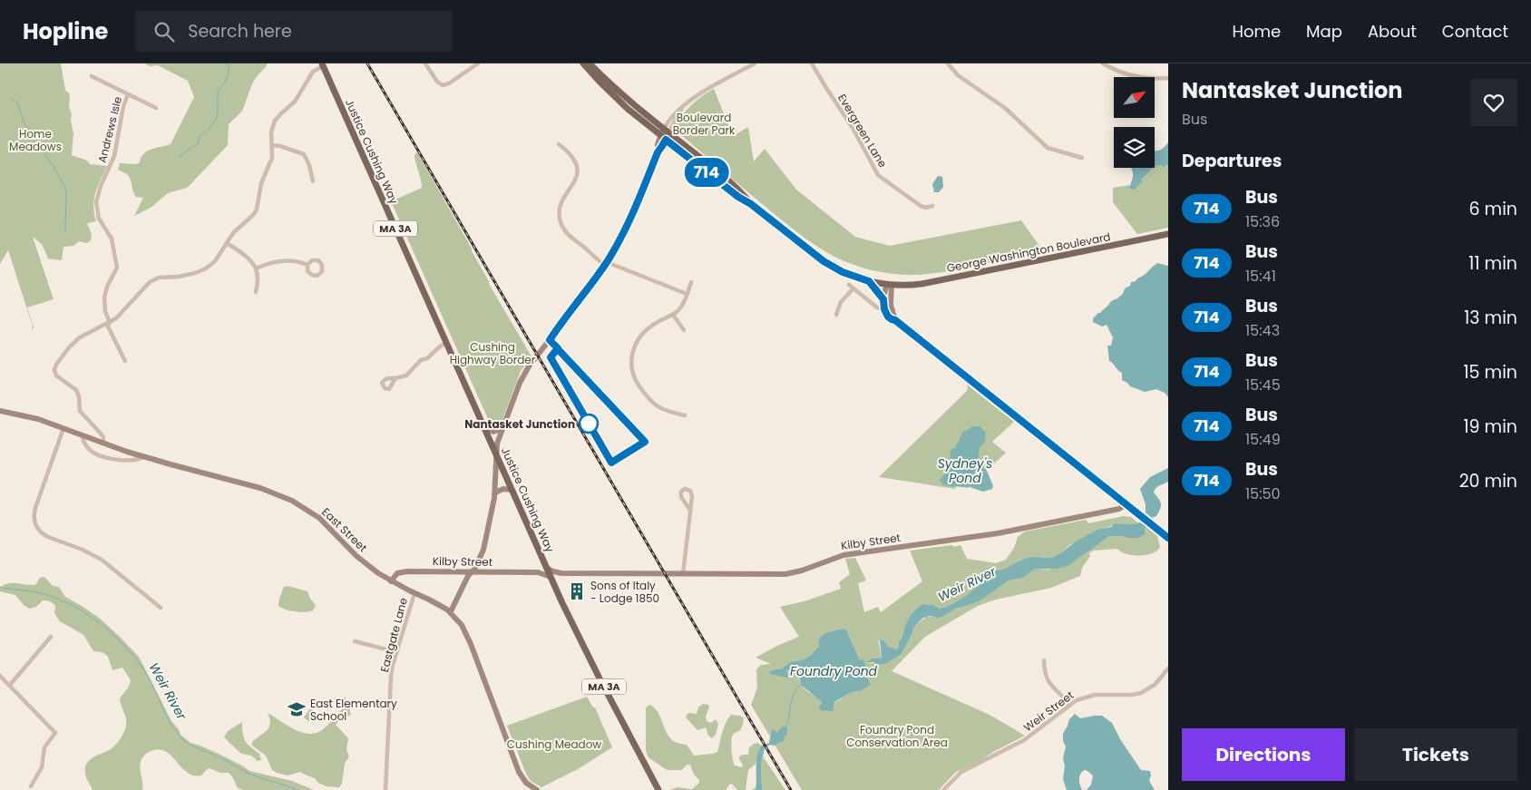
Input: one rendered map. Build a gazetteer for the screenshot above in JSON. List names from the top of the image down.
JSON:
{
  "streets": {
    "main road": [
      "Justice Cushing Way",
      "MA 3A",
      "George Washington Boulevard",
      "East Street",
      "Kilby Street"
    ],
    "street": [
      "Andrews Isle",
      "Evergreen Lane",
      "Eastgate Lane",
      "Weir Street"
    ]
  },
  "crossings": [
    ["Justice Cushing Way", "Kilby Street"],
    ["East Street", "Kilby Street"],
    ["East Street", "Eastgate Lane"]
  ],
  "water": ["Sydney's Pond", "Weir River", "Foundry Pond"],
  "parks": [
    "Boulevard Border Park",
    "Home Meadows",
    "Cushing Highway Border",
    "Foundry Pond Conservation Area",
    "Cushing Meadow"
  ],
  "places": {
    "other": ["Nantasket Junction"],
    "building": ["Sons of Italy - Lodge 1850"],
    "school or university": ["East Elementary School"]
  },
  "lines": ["bus line 714"],
  "north": "top right",
  "page": {
    "header": "Hopline",
    "search": "Search here",
    "nav": [
      "Home",
      "Map",
      "About",
      "Contact"
    ],
    "on_map": "714",
    "heading": [
      ["Nantasket Junction", "Bus"],
      "Departures"
    ],
    "list": [
      {
        "mark": "714",
        "name": "Bus",
        "note": "15:36",
        "value": "6 min"
      },
      {
        "mark": "714",
        "name": "Bus",
        "note": "15:41",
        "value": "11 min"
      },
      {
        "mark": "714",
        "name": "Bus",
        "note": "15:43",
        "value": "13 min"
      },
      {
        "mark": "714",
        "name": "Bus",
        "note": "15:45",
        "value": "15 min"
      },
      {
        "mark": "714",
        "name": "Bus",
        "note": "15:49",
        "value": "19 min"
      },
      {
        "mark": "714",
        "name": "Bus",
        "note": "15:50",
        "value": "20 min"
      }
    ],
    "buttons": ["Directions", "Tickets"]
  }
}
